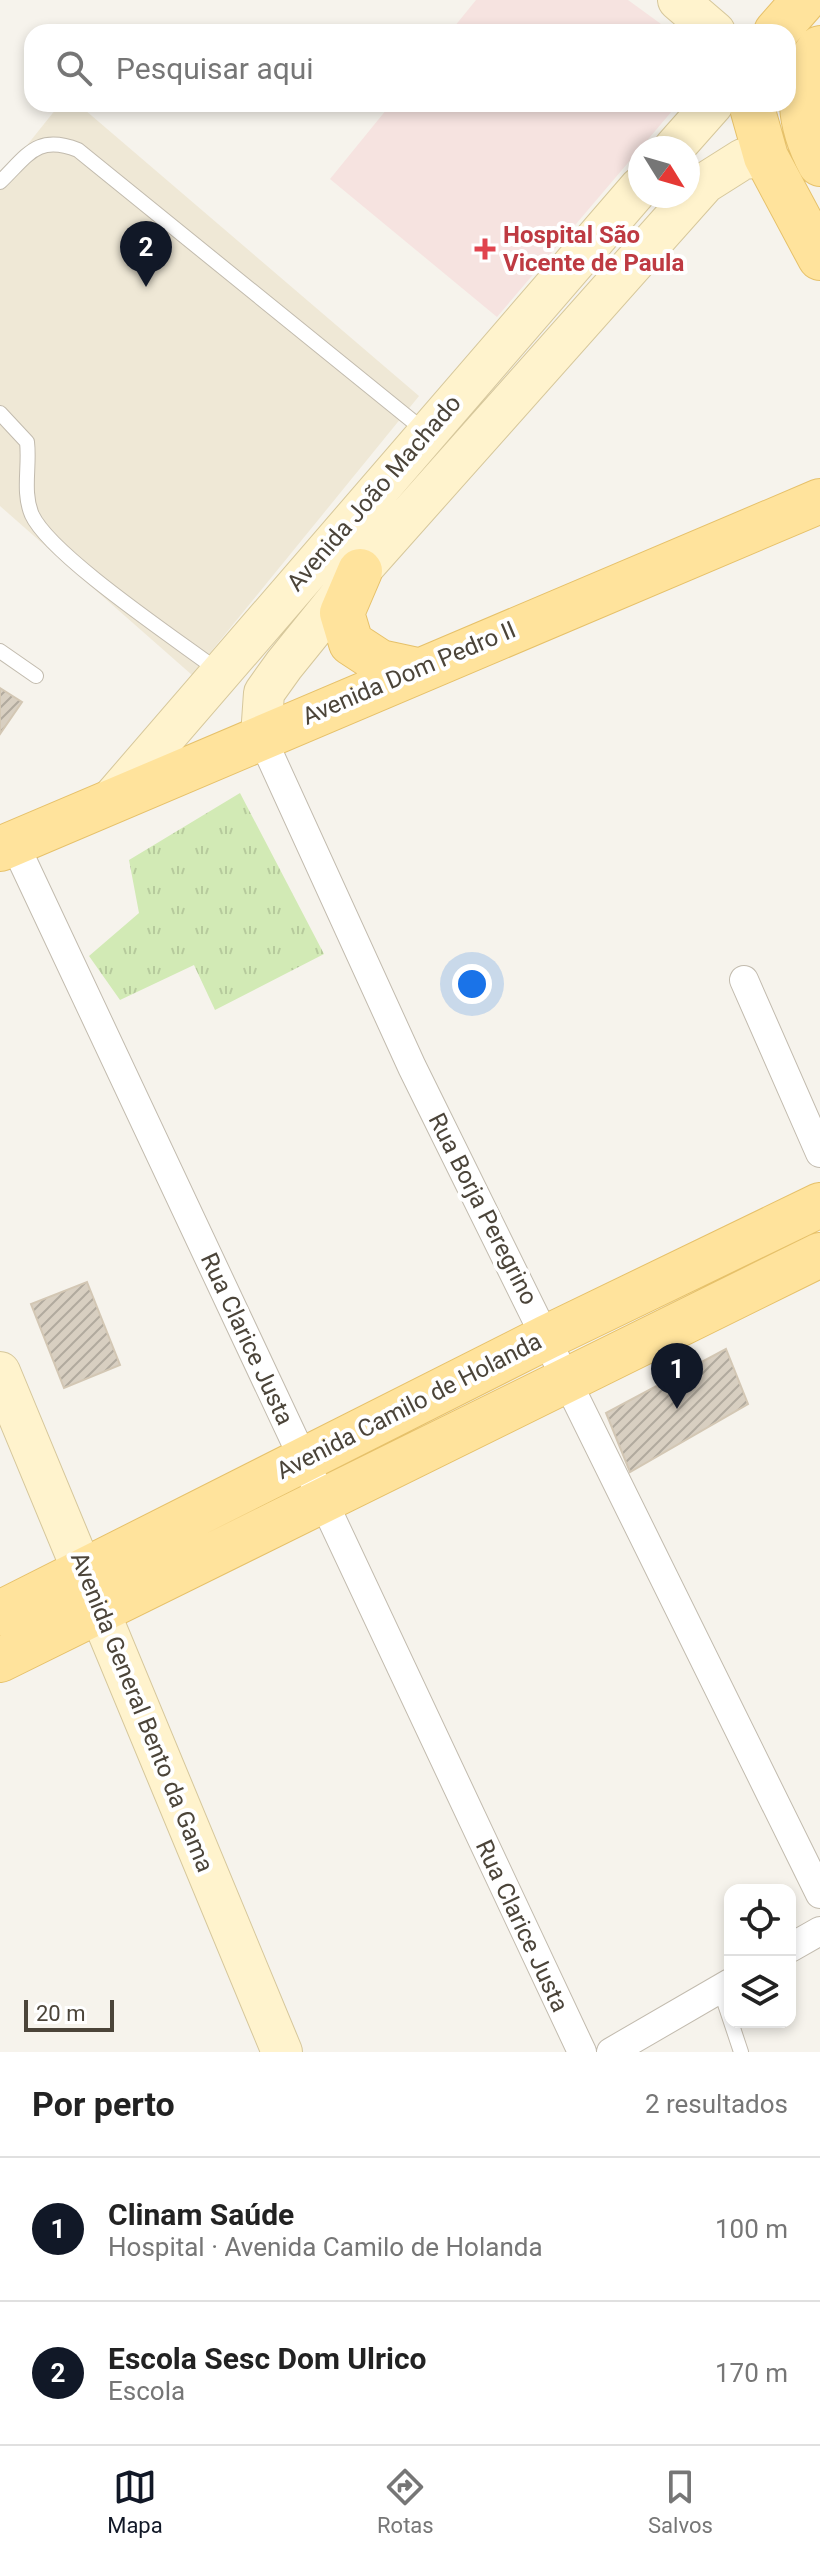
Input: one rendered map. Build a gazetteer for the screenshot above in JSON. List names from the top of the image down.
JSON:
{
  "streets": {
    "main road": [
      "Avenida João Machado",
      "Avenida Dom Pedro II",
      "Avenida Camilo de Holanda",
      "Avenida General Bento da Gama"
    ],
    "street": ["Rua Borja Peregrino", "Rua Clarice Justa"]
  },
  "crossings": [
    ["Avenida João Machado", "Avenida Dom Pedro II"],
    ["Avenida João Machado", "Rua Borja Peregrino"],
    ["Avenida Dom Pedro II", "Rua Borja Peregrino"],
    ["Avenida Dom Pedro II", "Rua Clarice Justa"],
    ["Rua Borja Peregrino", "Avenida Camilo de Holanda"],
    ["Rua Clarice Justa", "Avenida Camilo de Holanda"],
    ["Avenida Camilo de Holanda", "Avenida General Bento da Gama"]
  ],
  "places": {
    "health": ["Hospital São Vicente de Paula"]
  },
  "scale_bar": "20 m",
  "north": "bottom right",
  "page": {
    "search": "Pesquisar aqui",
    "pins": ["2", "1"],
    "scale": "20 m",
    "heading": ["Por perto", "2 resultados"],
    "list": [
      {
        "mark": "1",
        "name": "Clinam Saúde",
        "note": "Hospital · Avenida Camilo de Holanda",
        "value": "100 m"
      },
      {
        "mark": "2",
        "name": "Escola Sesc Dom Ulrico",
        "note": "Escola",
        "value": "170 m"
      }
    ],
    "nav": ["Mapa", "Rotas", "Salvos"]
  }
}
